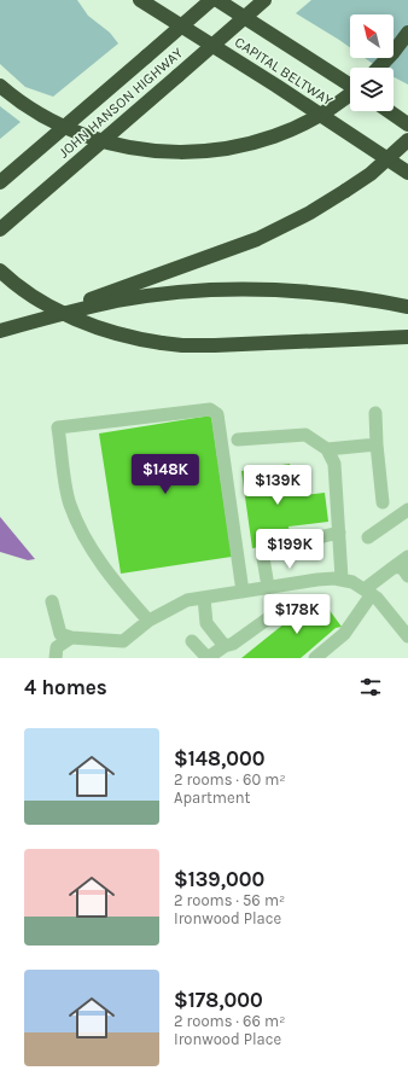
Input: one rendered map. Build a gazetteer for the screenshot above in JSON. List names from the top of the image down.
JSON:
{
  "streets": {
    "highway": ["CAPITAL BELTWAY", "JOHN HANSON HIGHWAY"]
  },
  "north": "top left",
  "page": {
    "price": [
      "$148K",
      "$139K",
      "$199K",
      "$178K"
    ],
    "heading": "4 homes",
    "list": [
      {
        "name": "$148,000",
        "note": "2 rooms · 60 m² · Apartment"
      },
      {
        "name": "$139,000",
        "note": "2 rooms · 56 m² · Ironwood Place"
      },
      {
        "name": "$178,000",
        "note": "2 rooms · 66 m² · Ironwood Place"
      }
    ]
  }
}
